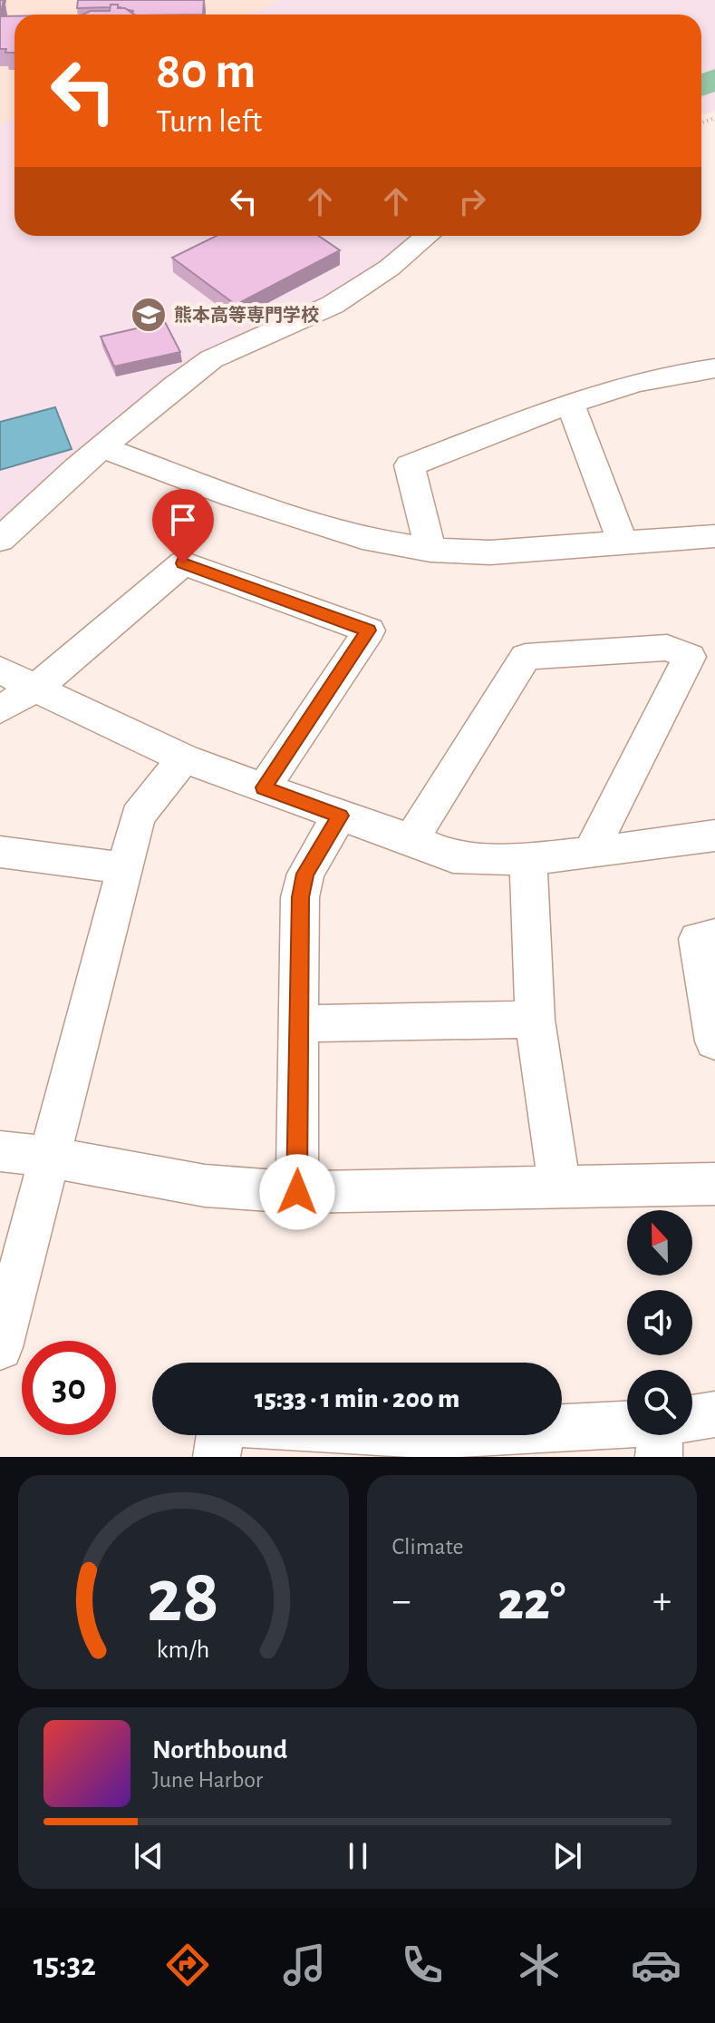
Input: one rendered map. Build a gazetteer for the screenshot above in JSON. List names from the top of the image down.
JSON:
{
  "places": {
    "school or university": ["熊本高等専門学校"]
  },
  "north": "top",
  "page": {
    "turn": ["80 m", "Turn left"],
    "limit": "30",
    "trip": "15:33 · 1 min · 200 m",
    "tile": "Climate",
    "heat": ["−", "22°", "+"],
    "song": ["Northbound", "June Harbor"],
    "tabs": "15:32",
    "gauge": ["28", "km/h"]
  }
}
